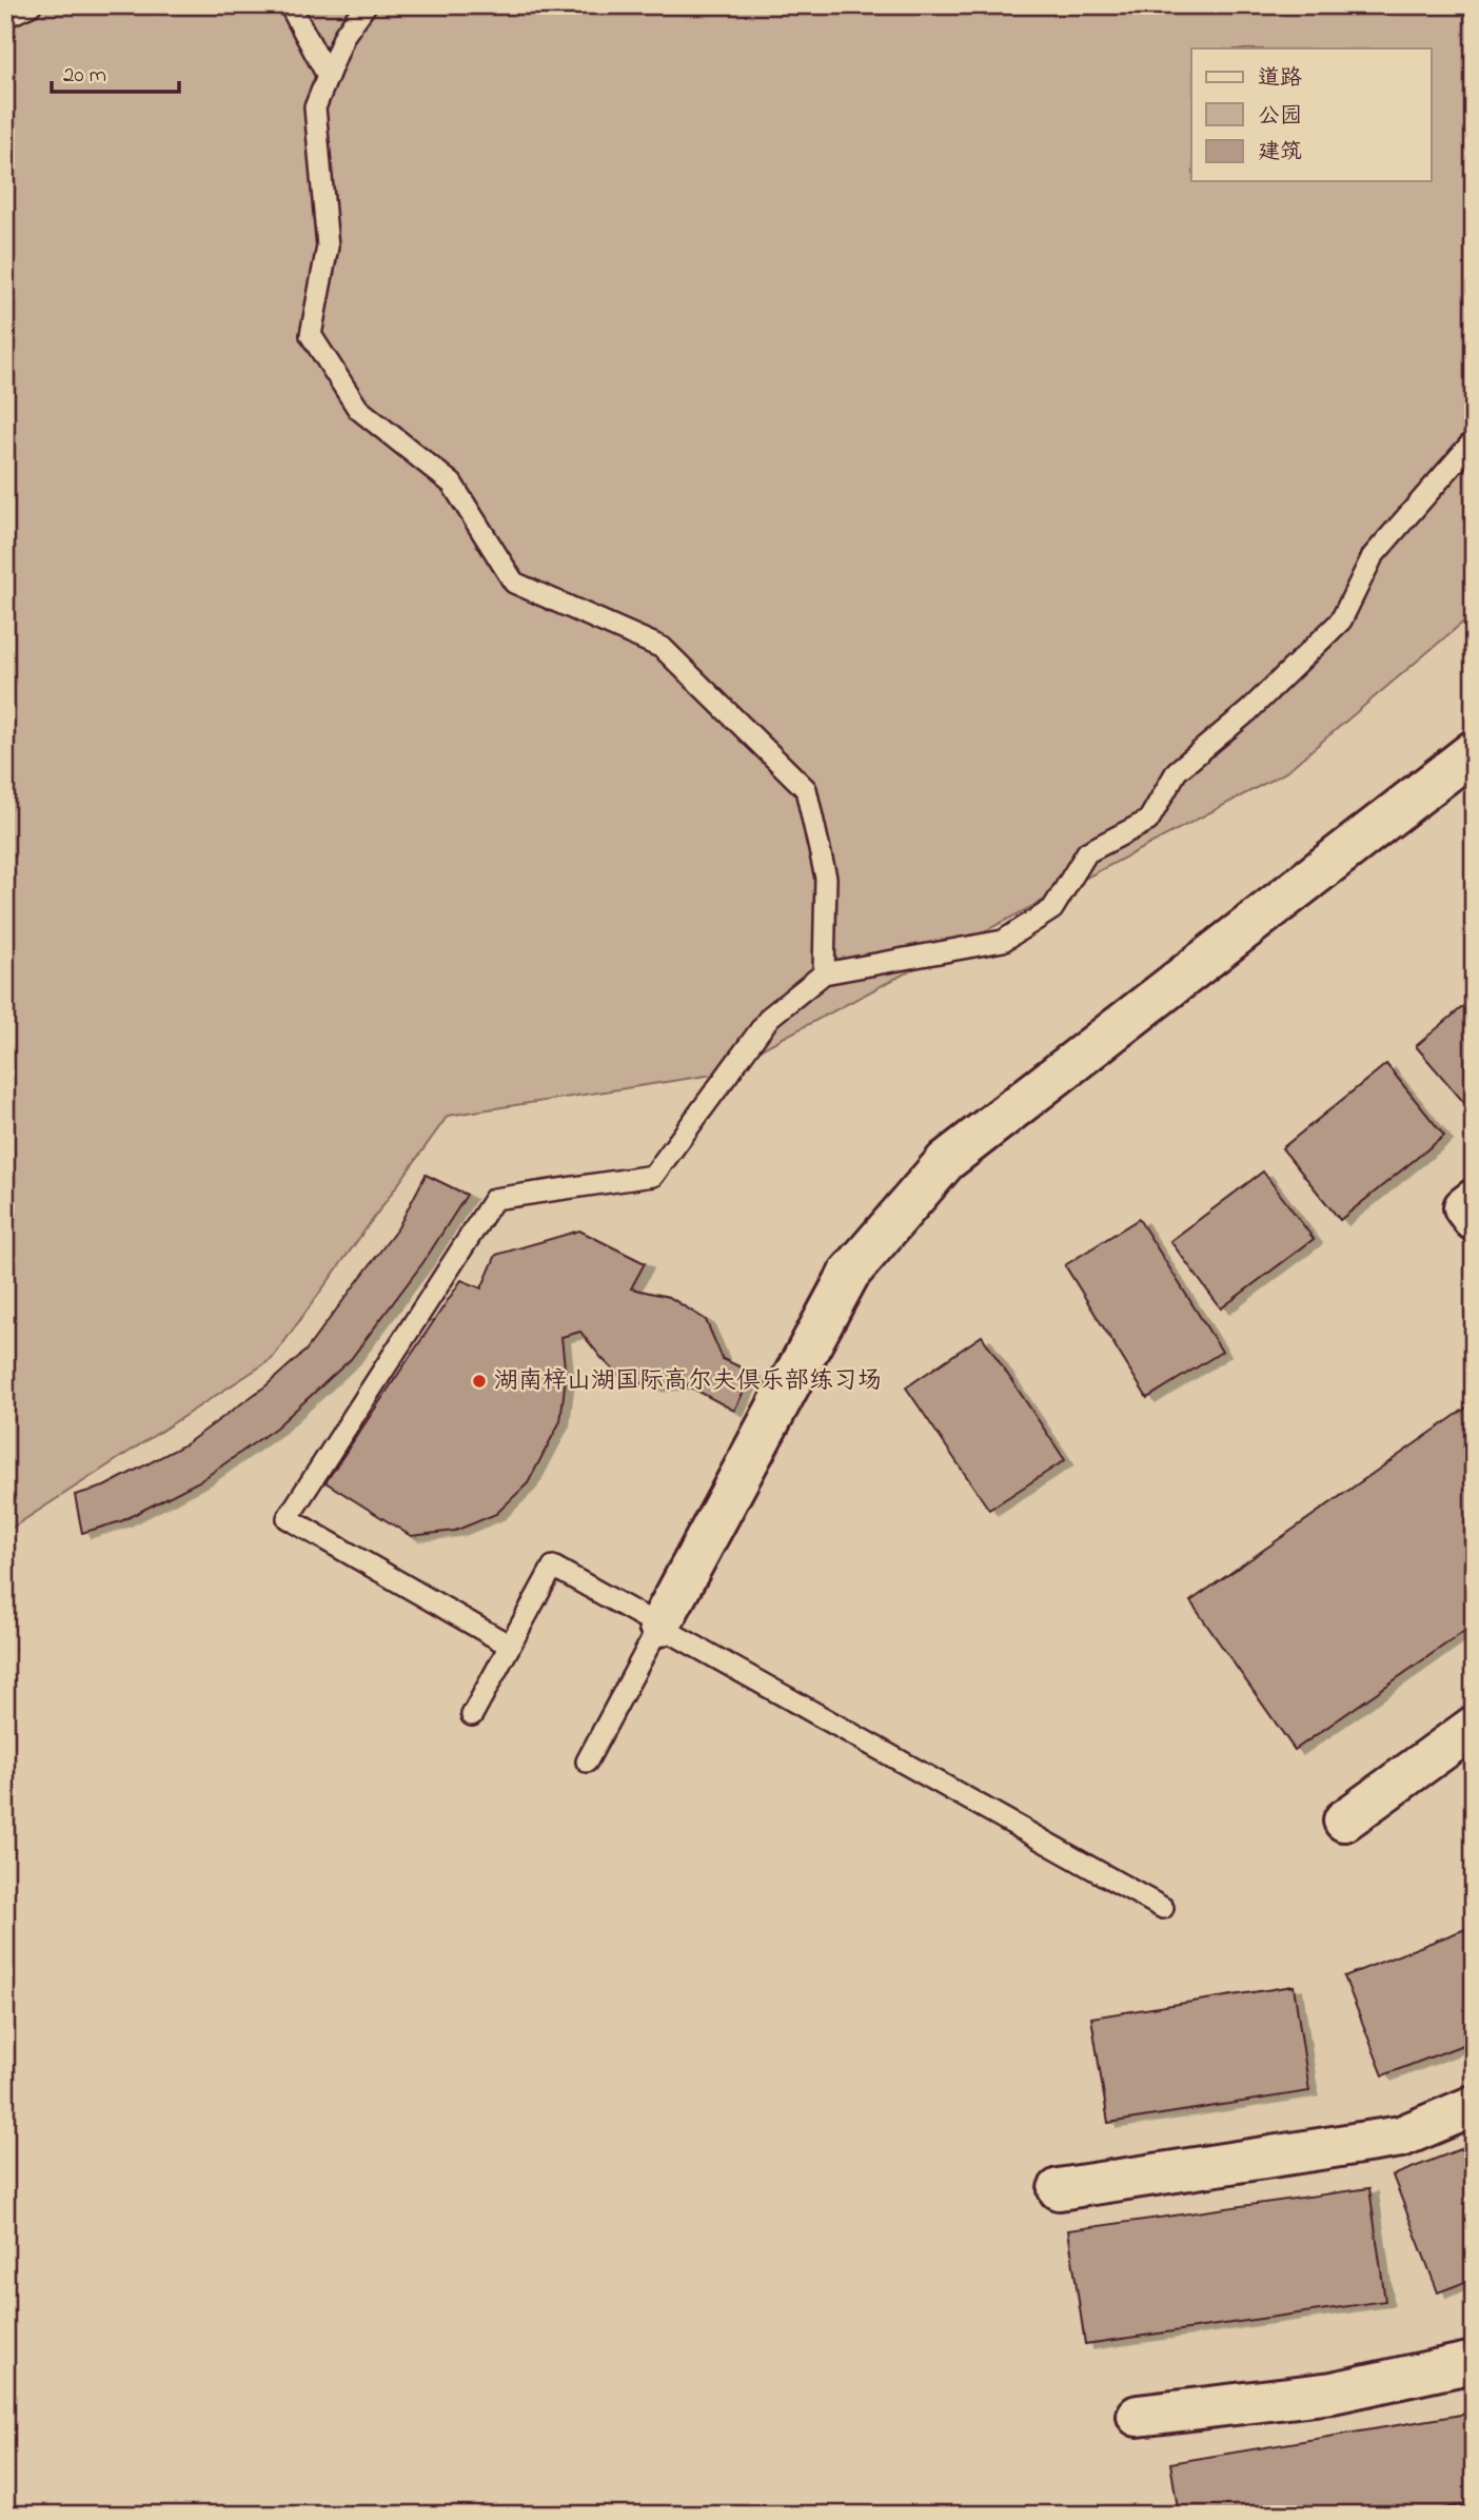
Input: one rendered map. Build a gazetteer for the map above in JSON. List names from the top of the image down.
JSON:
{
  "places": ["湖南梓山湖国际高尔夫俱乐部练习场"],
  "legend": ["道路", "公园", "建筑"],
  "scale_bar": "20 m"
}
